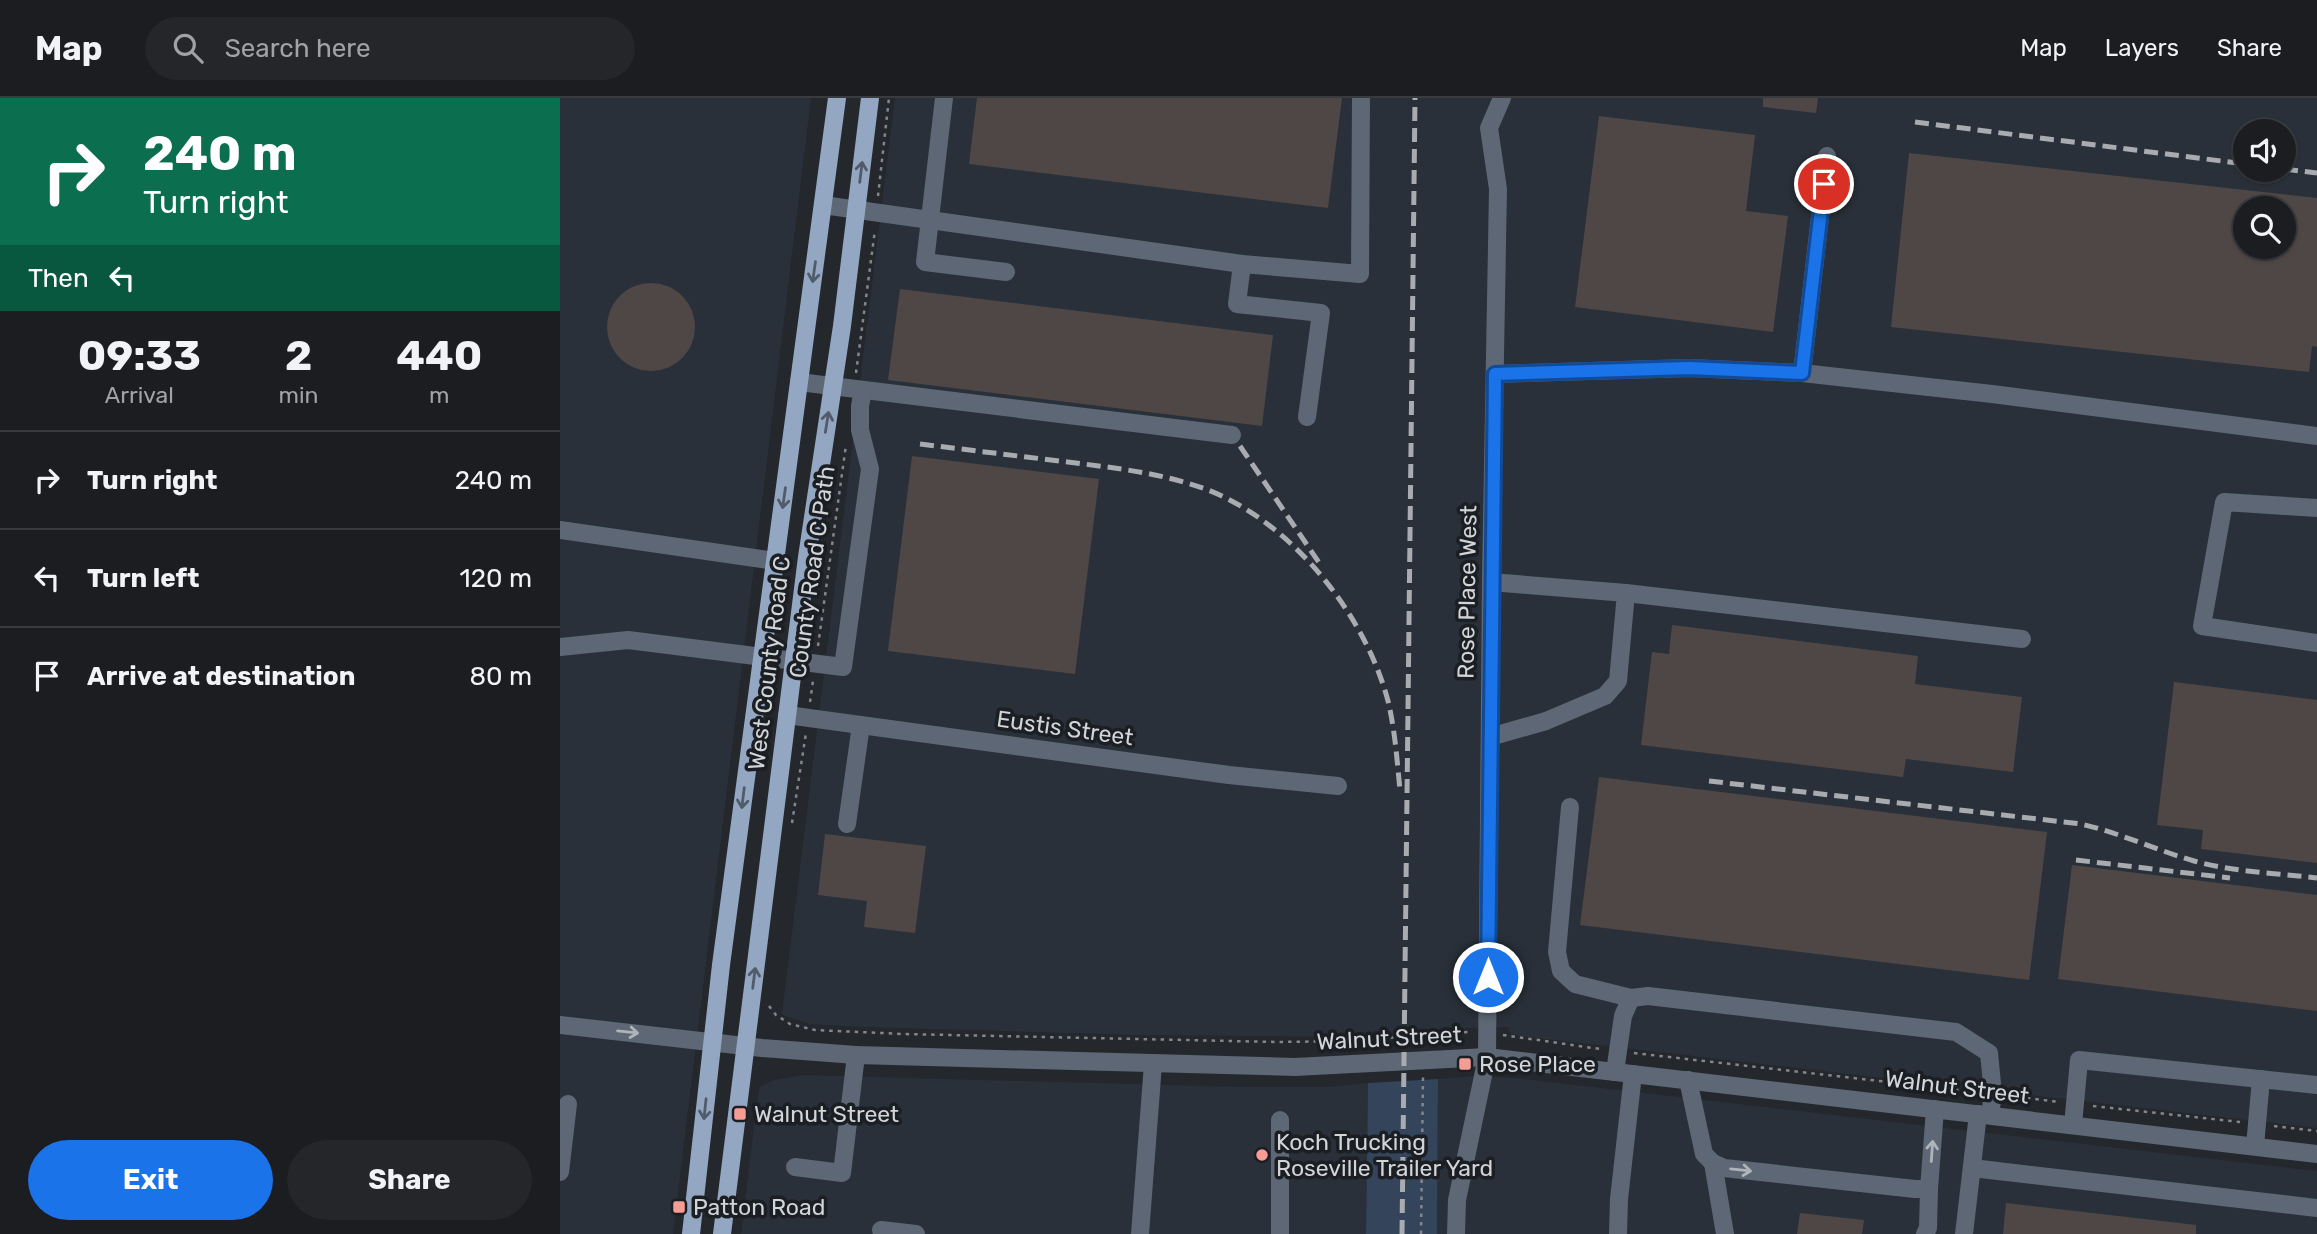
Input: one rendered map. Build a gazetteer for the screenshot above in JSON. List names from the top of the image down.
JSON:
{
  "streets": {
    "main road": ["West County Road C"],
    "street": ["Rose Place West", "Eustis Street", "Walnut Street"],
    "path": ["County Road C Path"]
  },
  "crossings": [
    ["County Road C Path", "Eustis Street"],
    ["Rose Place West", "Walnut Street"],
    ["West County Road C", "Eustis Street"],
    ["West County Road C", "Walnut Street"]
  ],
  "places": {
    "transit": ["Rose Place", "Walnut Street", "Patton Road"],
    "other": ["Koch Trucking Roseville Trailer Yard"]
  },
  "page": {
    "header": "Map",
    "search": "Search here",
    "nav": ["Map", "Layers", "Share"],
    "turn": ["240 m", "Turn right"],
    "then": "Then",
    "eta": [
      "09:33",
      "Arrival",
      "2",
      "min",
      "440",
      "m"
    ],
    "list": [
      {
        "name": "Turn right",
        "value": "240 m"
      },
      {
        "name": "Turn left",
        "value": "120 m"
      },
      {
        "name": "Arrive at destination",
        "value": "80 m"
      }
    ],
    "buttons": ["Exit", "Share"]
  }
}
